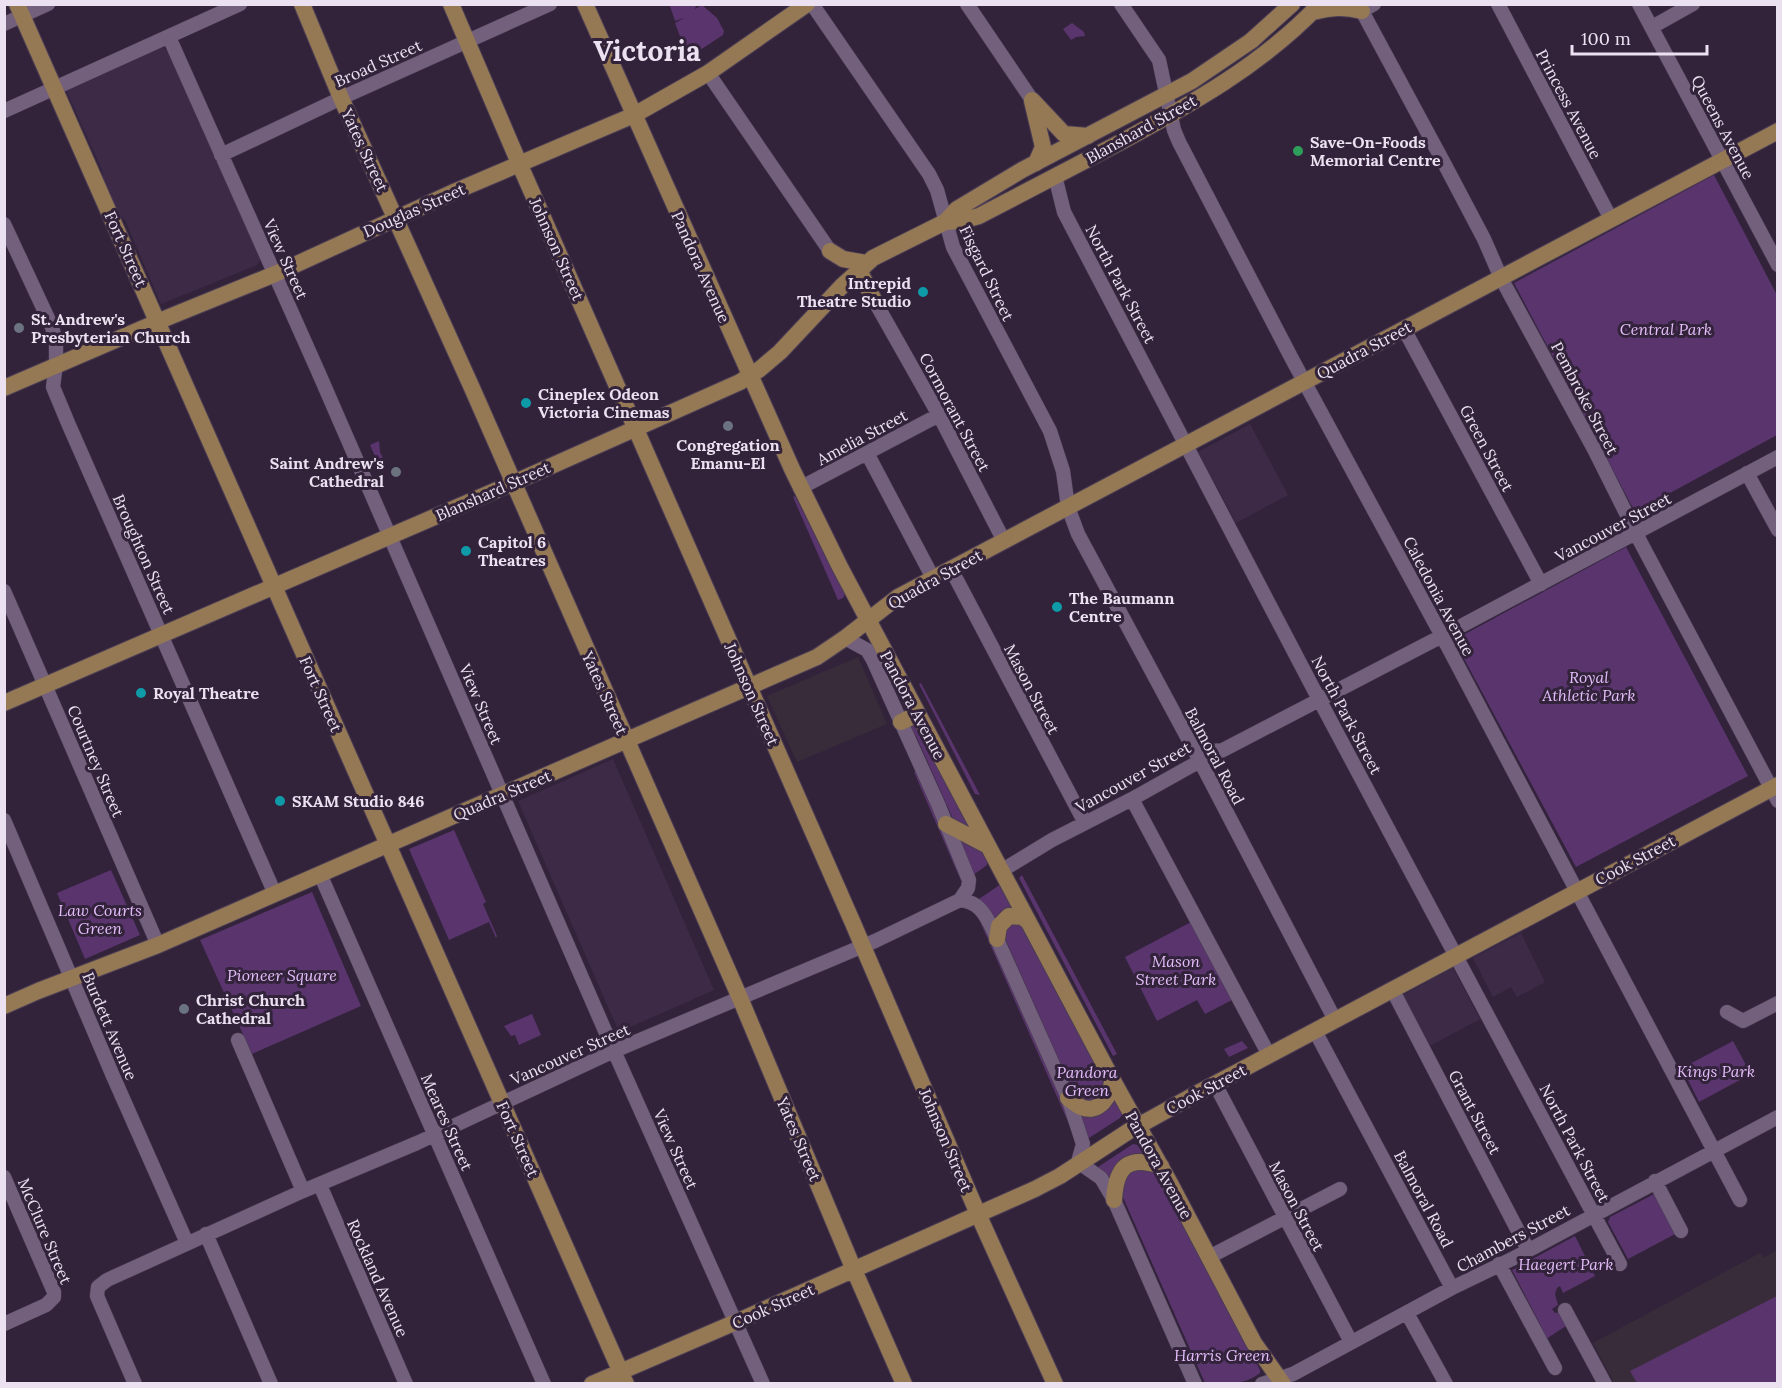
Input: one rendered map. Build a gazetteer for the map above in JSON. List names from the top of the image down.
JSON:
{
  "streets": {
    "main road": [
      "Blanshard Street",
      "Yates Street",
      "Douglas Street",
      "Fort Street",
      "Johnson Street",
      "Pandora Avenue",
      "Quadra Street",
      "Cook Street"
    ],
    "street": [
      "Broad Street",
      "Princess Avenue",
      "Queens Avenue",
      "View Street",
      "Fisgard Street",
      "North Park Street",
      "Pembroke Street",
      "Cormorant Street",
      "Amelia Street",
      "Green Street",
      "Vancouver Street",
      "Broughton Street",
      "Caledonia Avenue",
      "Mason Street",
      "Balmoral Road",
      "Courtney Street",
      "Burdett Avenue",
      "Grant Street",
      "Meares Street",
      "McClure Street",
      "Chambers Street",
      "Rockland Avenue"
    ]
  },
  "crossings": [
    ["Broad Street", "Yates Street"],
    ["Broad Street", "Johnson Street"],
    ["Broad Street", "View Street"],
    ["Princess Avenue", "Quadra Street"],
    ["Queens Avenue", "Quadra Street"],
    ["Blanshard Street", "Yates Street"],
    ["Blanshard Street", "Fort Street"],
    ["Blanshard Street", "Johnson Street"],
    ["Blanshard Street", "View Street"],
    ["Blanshard Street", "Pandora Avenue"],
    ["Blanshard Street", "Fisgard Street"],
    ["Blanshard Street", "North Park Street"],
    ["Blanshard Street", "Broughton Street"],
    ["Blanshard Street", "Caledonia Avenue"],
    ["Blanshard Street", "Courtney Street"],
    ["Yates Street", "Douglas Street"],
    ["Yates Street", "Quadra Street"],
    ["Yates Street", "Vancouver Street"],
    ["Yates Street", "Cook Street"],
    ["Douglas Street", "Fort Street"],
    ["Douglas Street", "Johnson Street"],
    ["Douglas Street", "View Street"],
    ["Douglas Street", "Pandora Avenue"],
    ["Douglas Street", "Broughton Street"],
    ["Fort Street", "Quadra Street"],
    ["Fort Street", "Vancouver Street"],
    ["Fort Street", "Cook Street"],
    ["Johnson Street", "Quadra Street"],
    ["Johnson Street", "Vancouver Street"],
    ["Johnson Street", "Cook Street"],
    ["View Street", "Quadra Street"],
    ["View Street", "Vancouver Street"],
    ["View Street", "Cook Street"],
    ["Pandora Avenue", "Quadra Street"],
    ["Pandora Avenue", "Amelia Street"],
    ["Pandora Avenue", "Vancouver Street"],
    ["Pandora Avenue", "Cook Street"],
    ["Pandora Avenue", "Chambers Street"],
    ["Fisgard Street", "Quadra Street"],
    ["Fisgard Street", "Balmoral Road"],
    ["North Park Street", "Quadra Street"],
    ["North Park Street", "Vancouver Street"],
    ["North Park Street", "Cook Street"],
    ["North Park Street", "Chambers Street"],
    ["Quadra Street", "Pembroke Street"],
    ["Quadra Street", "Cormorant Street"],
    ["Quadra Street", "Green Street"],
    ["Quadra Street", "Broughton Street"],
    ["Quadra Street", "Caledonia Avenue"],
    ["Quadra Street", "Mason Street"],
    ["Quadra Street", "Balmoral Road"],
    ["Quadra Street", "Courtney Street"],
    ["Quadra Street", "Burdett Avenue"],
    ["Quadra Street", "Meares Street"],
    ["Pembroke Street", "Vancouver Street"],
    ["Pembroke Street", "Cook Street"],
    ["Cormorant Street", "Amelia Street"],
    ["Green Street", "Vancouver Street"],
    ["Vancouver Street", "Caledonia Avenue"],
    ["Vancouver Street", "Mason Street"],
    ["Vancouver Street", "Balmoral Road"],
    ["Vancouver Street", "Burdett Avenue"],
    ["Vancouver Street", "Meares Street"],
    ["Vancouver Street", "McClure Street"],
    ["Vancouver Street", "Rockland Avenue"],
    ["Caledonia Avenue", "Cook Street"],
    ["Caledonia Avenue", "Chambers Street"],
    ["Mason Street", "Cook Street"],
    ["Mason Street", "Chambers Street"],
    ["Balmoral Road", "Cook Street"],
    ["Balmoral Road", "Chambers Street"],
    ["Cook Street", "Grant Street"],
    ["Grant Street", "Chambers Street"]
  ],
  "districts": ["Victoria"],
  "parks": [
    "Central Park",
    "Royal Athletic Park",
    "Law Courts Green",
    "Mason Street Park",
    "Pioneer Square",
    "Kings Park",
    "Pandora Green",
    "Haegert Park",
    "Harris Green"
  ],
  "places": [
    "Save-On-Foods Memorial Centre",
    "Intrepid Theatre Studio",
    "St. Andrew's Presbyterian Church",
    "Cineplex Odeon Victoria Cinemas",
    "Congregation Emanu-El",
    "Saint Andrew's Cathedral",
    "Capitol 6 Theatres",
    "The Baumann Centre",
    "Royal Theatre",
    "SKAM Studio 846",
    "Christ Church Cathedral"
  ],
  "scale_bar": "100 m"
}
